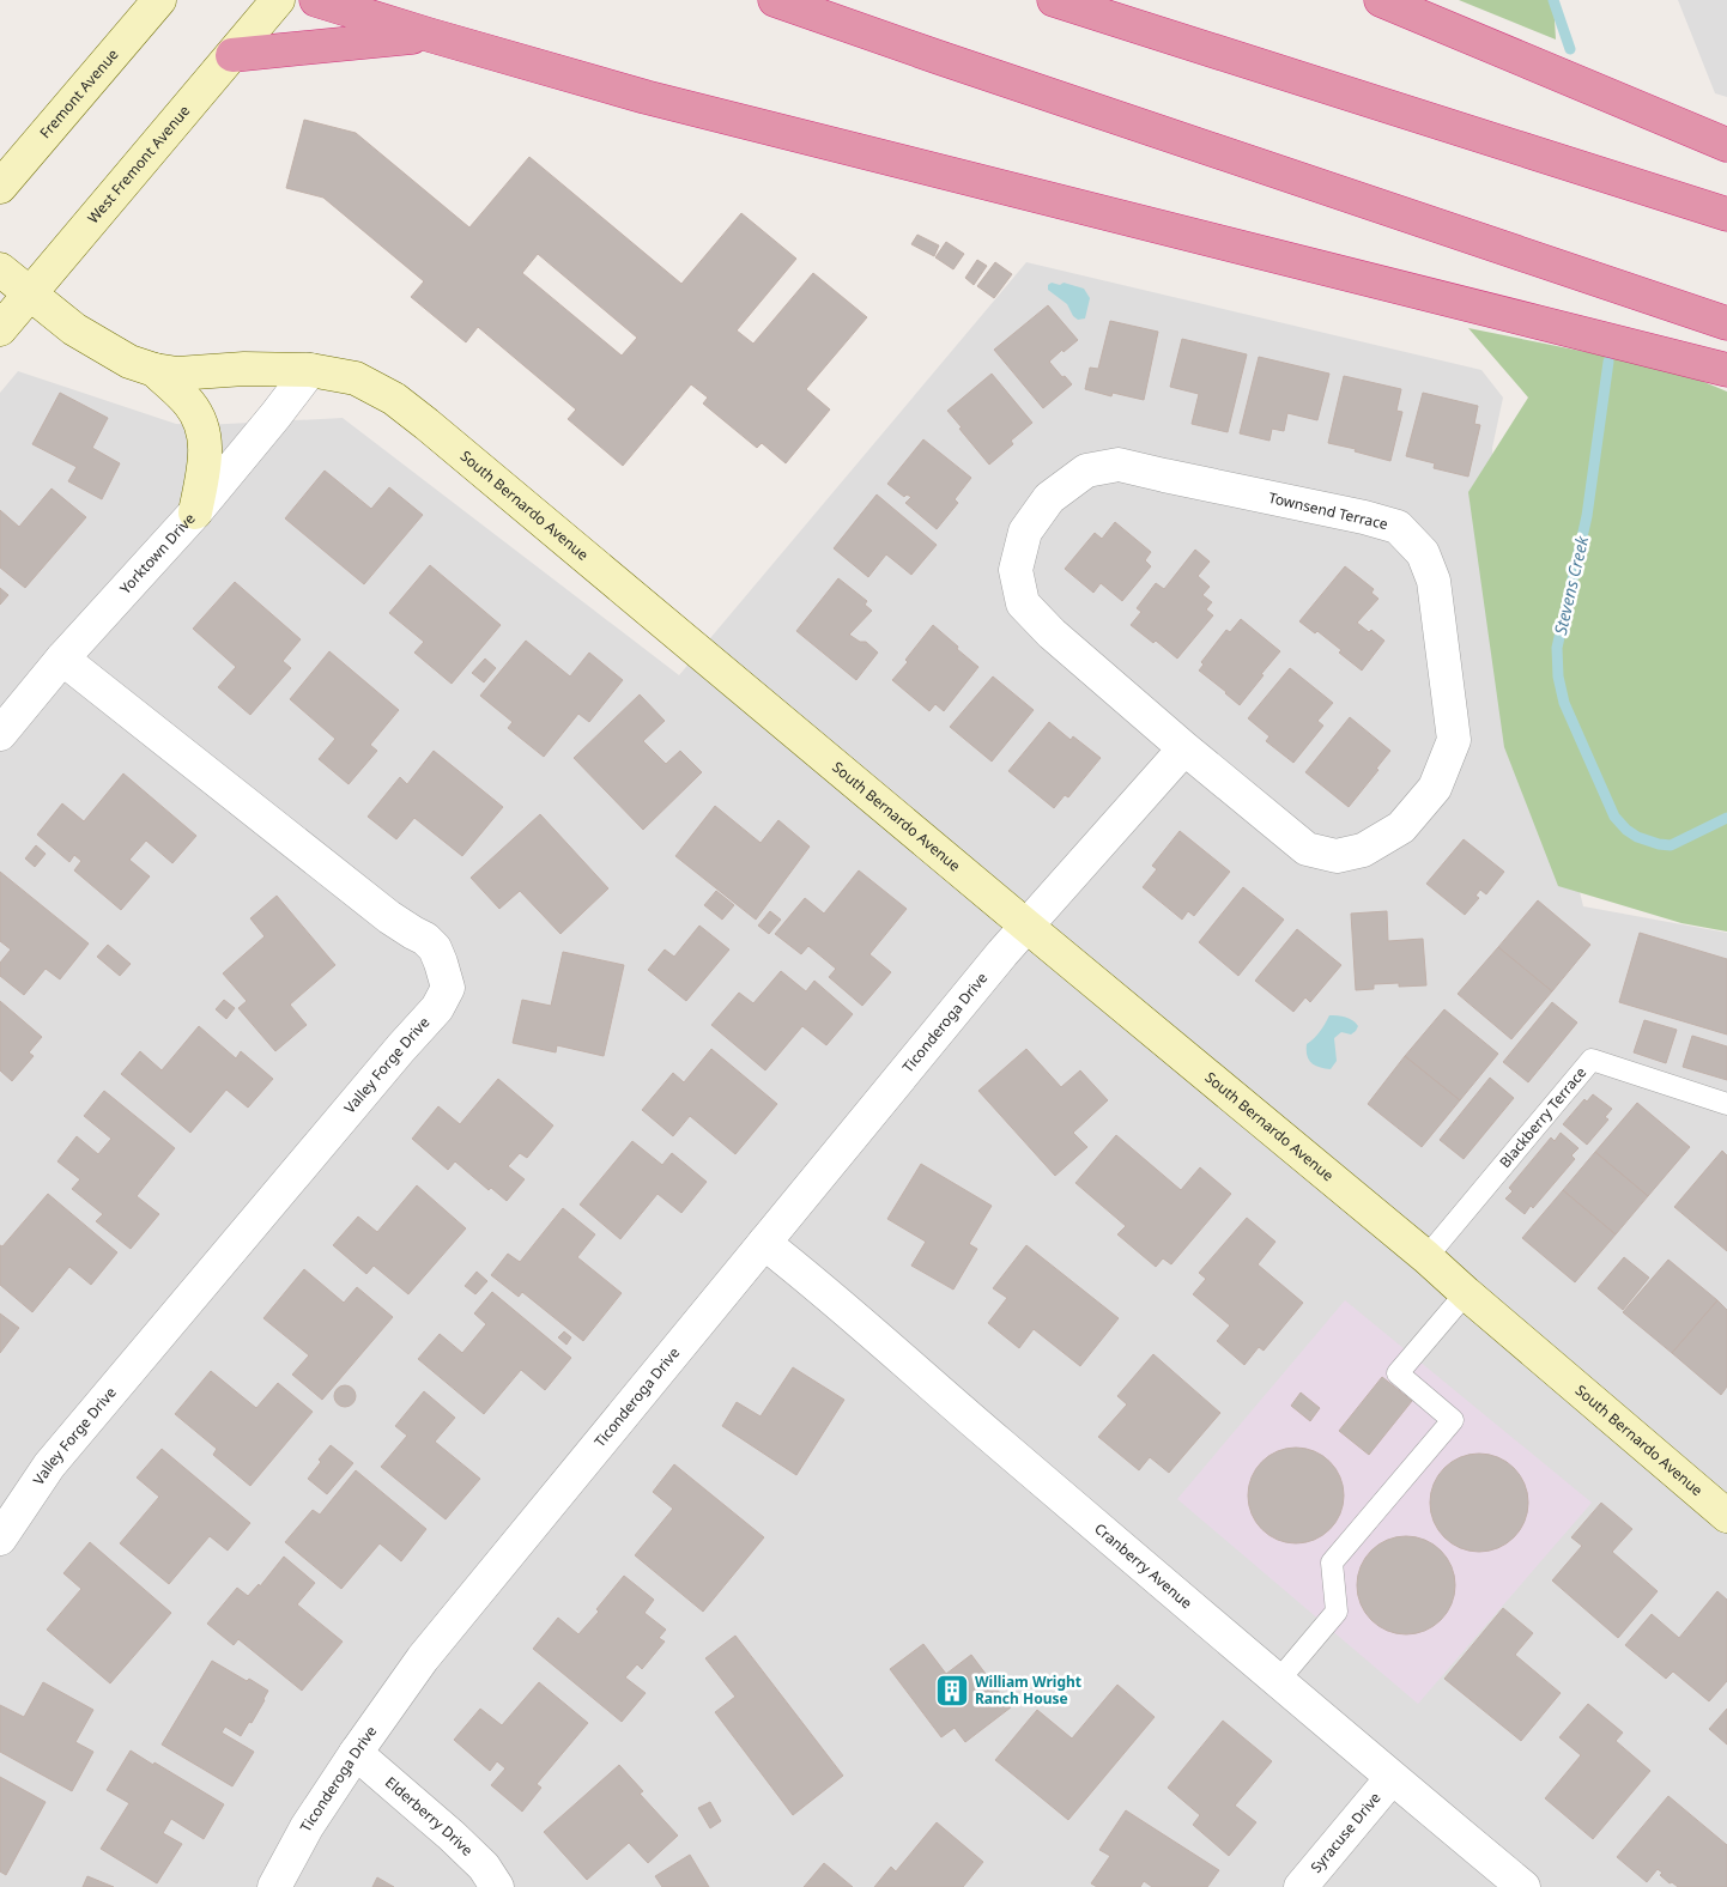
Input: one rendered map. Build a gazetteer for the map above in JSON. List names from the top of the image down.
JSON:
{
  "streets": {
    "street": [
      "Fremont Avenue",
      "West Fremont Avenue",
      "South Bernardo Avenue",
      "Townsend Terrace",
      "Yorktown Drive",
      "Ticonderoga Drive",
      "Valley Forge Drive",
      "Cranberry Avenue",
      "Elderberry Drive",
      "Syracuse Drive"
    ],
    "lane": ["Blackberry Terrace"]
  },
  "crossings": [
    ["West Fremont Avenue", "South Bernardo Avenue"],
    ["South Bernardo Avenue", "Yorktown Drive"],
    ["South Bernardo Avenue", "Ticonderoga Drive"],
    ["South Bernardo Avenue", "Blackberry Terrace"],
    ["Yorktown Drive", "Valley Forge Drive"],
    ["Ticonderoga Drive", "Cranberry Avenue"],
    ["Ticonderoga Drive", "Elderberry Drive"],
    ["Cranberry Avenue", "Syracuse Drive"]
  ],
  "water": ["Stevens Creek"],
  "places": {
    "building": ["William Wright Ranch House"]
  }
}
